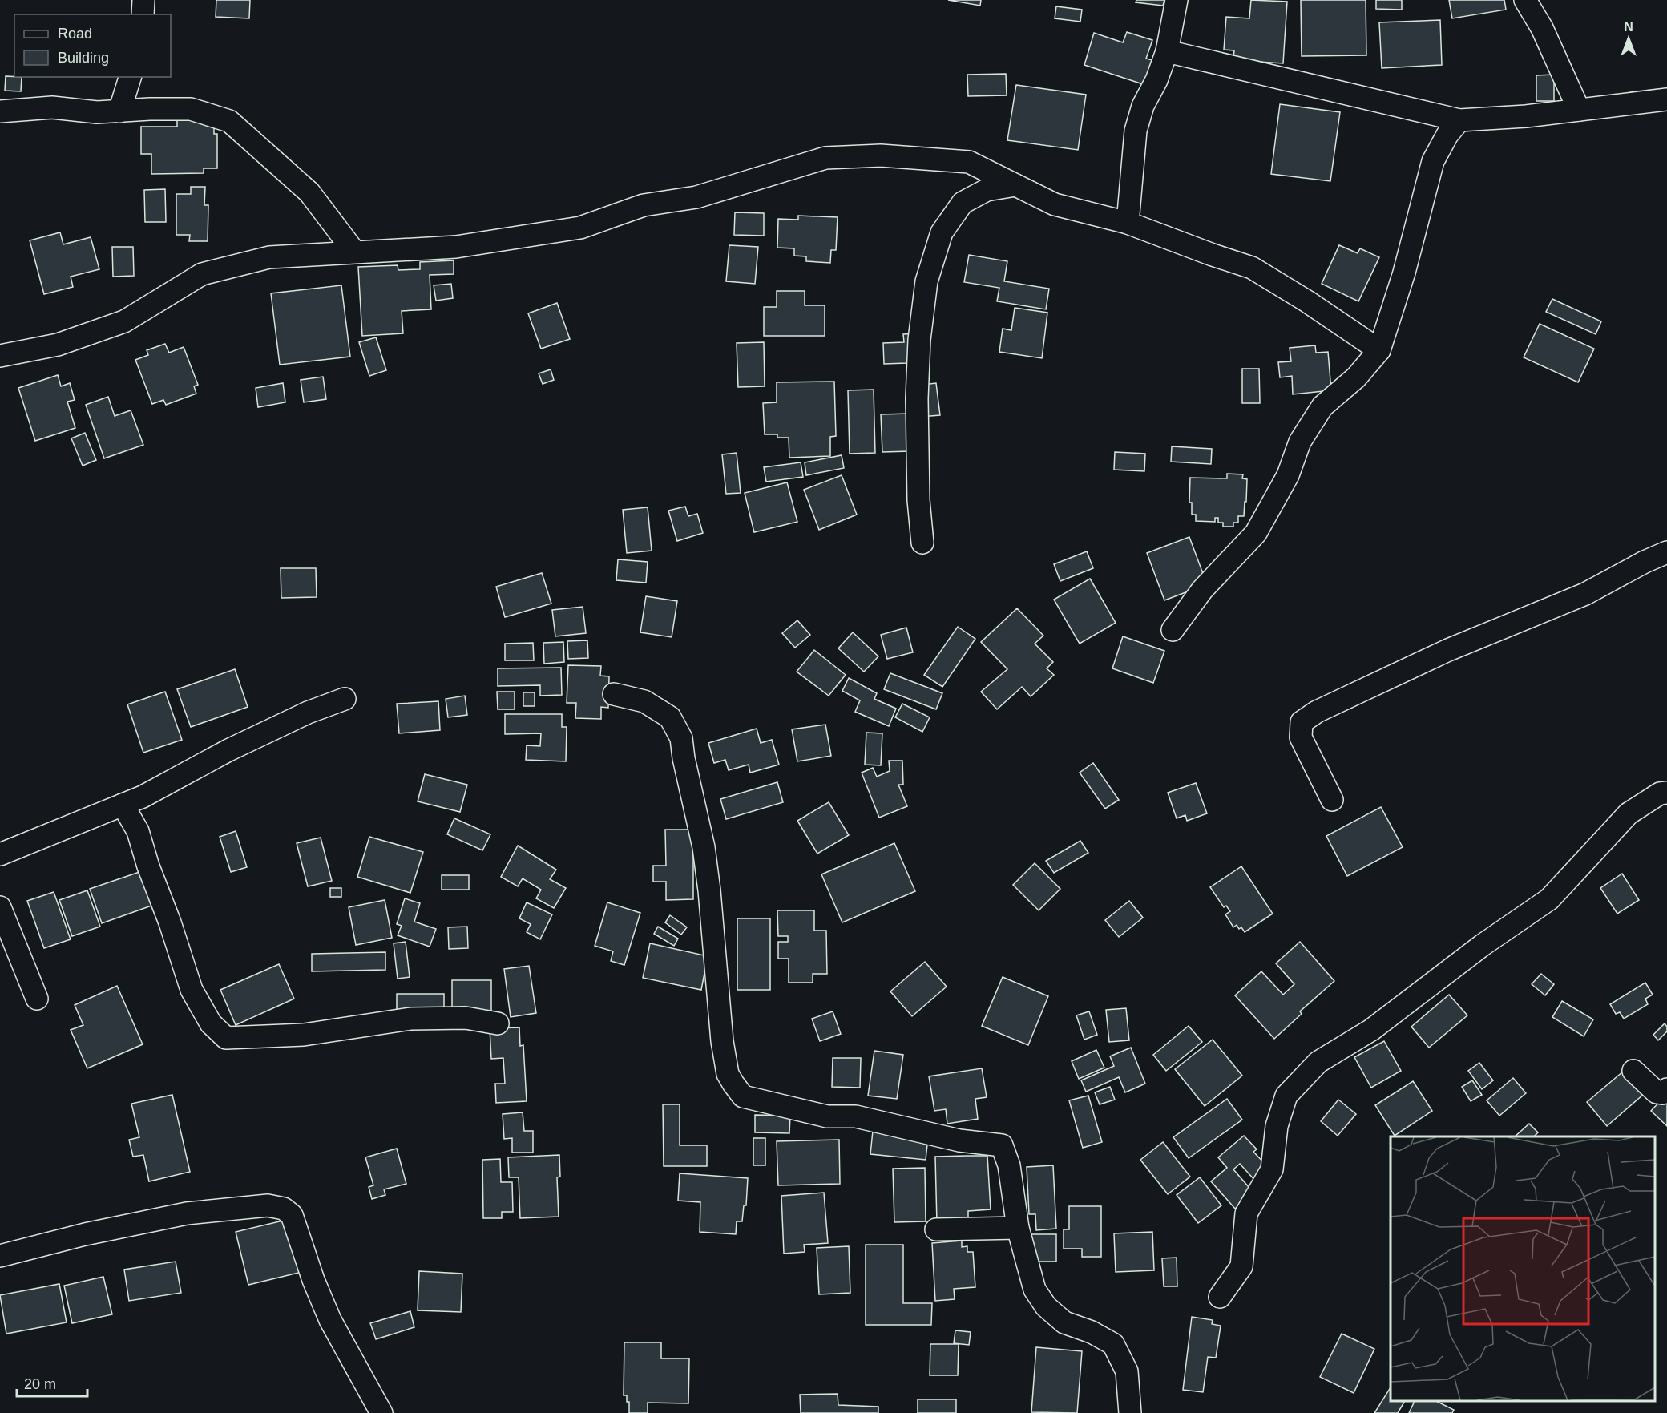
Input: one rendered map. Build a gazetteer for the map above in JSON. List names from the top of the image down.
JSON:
{
  "legend": ["Road", "Building"],
  "scale_bar": "20 m",
  "north": "top"
}
